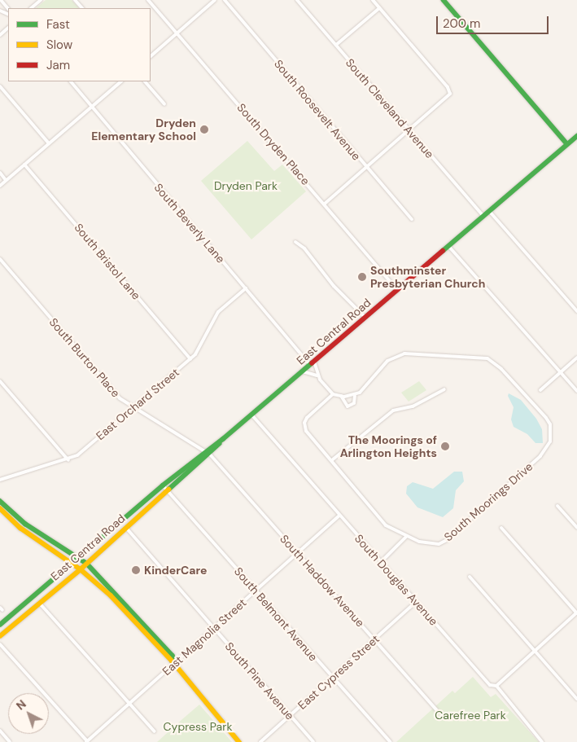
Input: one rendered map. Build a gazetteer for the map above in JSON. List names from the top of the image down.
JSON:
{
  "streets": {
    "main road": ["East Central Road"],
    "street": [
      "South Cleveland Avenue",
      "South Roosevelt Avenue",
      "South Dryden Place",
      "South Beverly Lane",
      "South Bristol Lane",
      "South Burton Place",
      "East Orchard Street",
      "South Moorings Drive",
      "South Douglas Avenue",
      "South Haddow Avenue",
      "South Belmont Avenue",
      "East Magnolia Street",
      "East Cypress Street",
      "South Pine Avenue"
    ]
  },
  "crossings": [
    ["South Cleveland Avenue", "East Central Road"],
    ["South Dryden Place", "East Central Road"],
    ["South Beverly Lane", "East Central Road"],
    ["South Beverly Lane", "East Orchard Street"],
    ["South Bristol Lane", "East Orchard Street"],
    ["East Central Road", "South Burton Place"],
    ["East Central Road", "South Douglas Avenue"],
    ["East Central Road", "South Haddow Avenue"],
    ["East Central Road", "South Belmont Avenue"],
    ["East Central Road", "South Pine Avenue"],
    ["South Burton Place", "East Orchard Street"],
    ["South Burton Place", "South Haddow Avenue"],
    ["South Douglas Avenue", "East Magnolia Street"],
    ["South Douglas Avenue", "East Cypress Street"],
    ["South Haddow Avenue", "East Magnolia Street"],
    ["South Haddow Avenue", "East Cypress Street"],
    ["South Belmont Avenue", "East Magnolia Street"],
    ["South Belmont Avenue", "East Cypress Street"],
    ["East Magnolia Street", "South Pine Avenue"],
    ["East Cypress Street", "South Pine Avenue"]
  ],
  "parks": ["Dryden Park", "Carefree Park", "Cypress Park"],
  "places": [
    "Dryden Elementary School",
    "Southminster Presbyterian Church",
    "The Moorings of Arlington Heights",
    "KinderCare"
  ],
  "legend": ["Fast", "Slow", "Jam"],
  "scale_bar": "200 m",
  "north": "top left"
}
